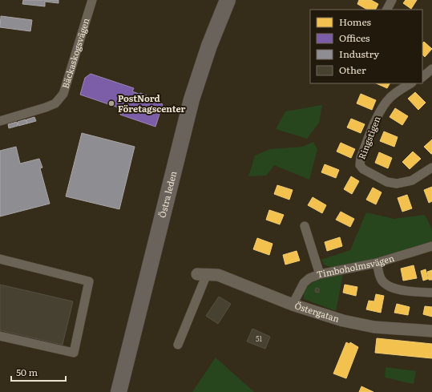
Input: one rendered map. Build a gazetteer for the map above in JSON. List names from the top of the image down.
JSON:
{
  "streets": {
    "highway": ["Östra leden"],
    "street": [
      "Bäckaskogsvägen",
      "Ringstigen",
      "Timboholmsvägen",
      "Östergatan"
    ]
  },
  "crossings": [
    ["Timboholmsvägen", "Östergatan"]
  ],
  "places": ["PostNord Företagscenter"],
  "house_numbers": ["51"],
  "legend": [
    "Homes",
    "Offices",
    "Industry",
    "Other"
  ],
  "scale_bar": "50 m"
}
